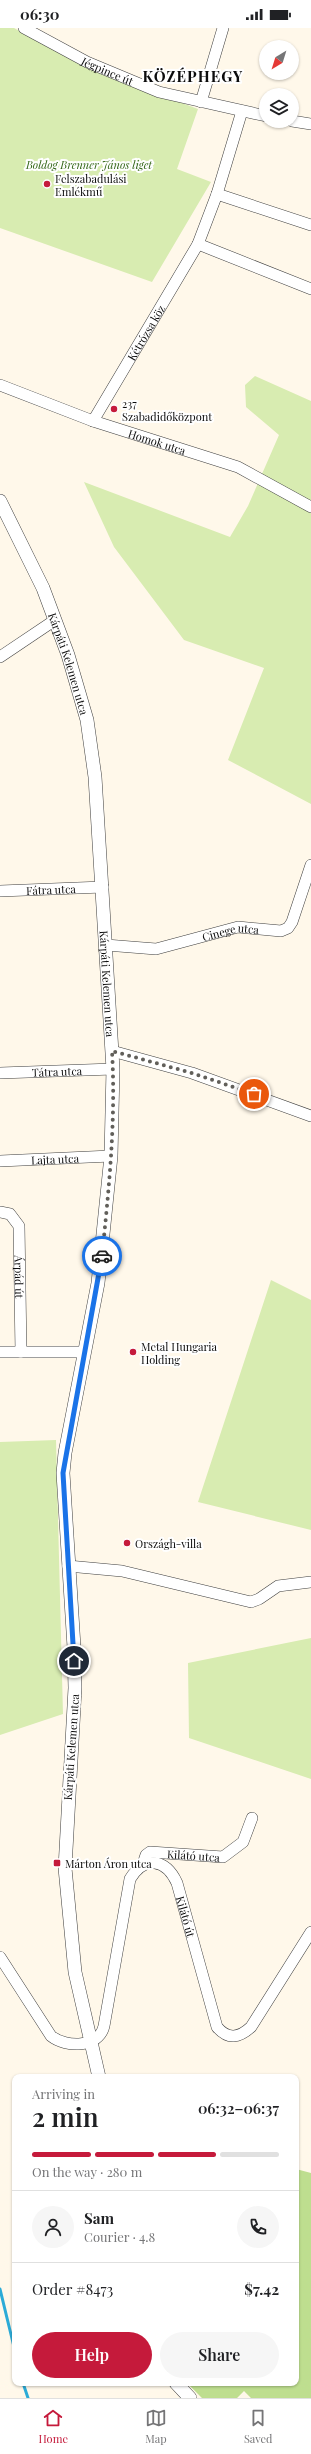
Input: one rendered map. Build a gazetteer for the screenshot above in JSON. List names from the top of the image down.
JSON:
{
  "streets": {
    "street": [
      "Jégpince út",
      "Kétrózsa köz",
      "Homok utca",
      "Kárpáti Kelemen utca",
      "Fátra utca",
      "Cinege utca",
      "Tátra utca",
      "Lajta utca",
      "Árpád út",
      "Kilátó utca",
      "Kilátó út"
    ]
  },
  "crossings": [
    ["Jégpince út", "Kétrózsa köz"],
    ["Kétrózsa köz", "Homok utca"],
    ["Kárpáti Kelemen utca", "Fátra utca"],
    ["Kárpáti Kelemen utca", "Cinege utca"],
    ["Kárpáti Kelemen utca", "Tátra utca"],
    ["Kárpáti Kelemen utca", "Lajta utca"],
    ["Kilátó utca", "Kilátó út"]
  ],
  "districts": ["KÖZÉPHEGY"],
  "parks": ["Boldog Brenner János liget"],
  "places": {
    "other": [
      "Felszabadulási Emlékmű",
      "237 Szabadidőközpont",
      "Metal Hungaria Holding",
      "Országh-villa"
    ],
    "transit": ["Márton Áron utca"]
  },
  "north": "bottom left",
  "page": {
    "status": "06:30",
    "heading": ["2 min", "Arriving in", "06:32–06:37"],
    "panel": [
      "Sam",
      "Courier · 4.8",
      "Order #8473",
      "$7.42"
    ],
    "bar": "On the way · 280 m",
    "buttons": ["Help", "Share"],
    "tabs": ["Home", "Map", "Saved"]
  }
}
